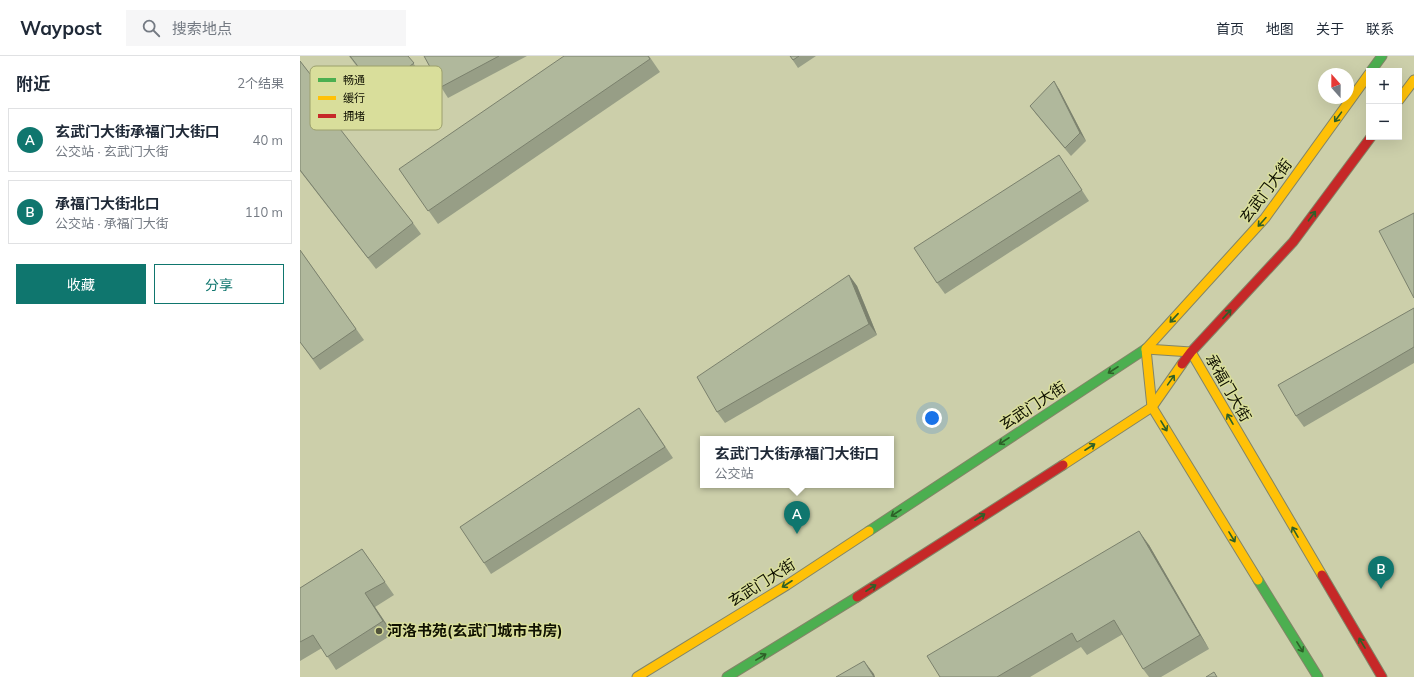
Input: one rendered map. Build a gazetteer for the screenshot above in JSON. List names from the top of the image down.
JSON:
{
  "streets": {
    "main road": ["玄武门大街", "承福门大街"]
  },
  "crossings": [
    ["玄武门大街", "承福门大街"]
  ],
  "places": ["河洛书苑(玄武门城市书房)"],
  "legend": ["畅通", "缓行", "拥堵"],
  "north": "top",
  "page": {
    "header": "Waypost",
    "search": "搜索地点",
    "nav": [
      "首页",
      "地图",
      "关于",
      "联系"
    ],
    "heading": ["附近", "2个结果"],
    "map_buttons": ["+", "−"],
    "list": [
      {
        "mark": "A",
        "name": "玄武门大街承福门大街口",
        "note": "公交站 · 玄武门大街",
        "value": "40 m"
      },
      {
        "mark": "B",
        "name": "承福门大街北口",
        "note": "公交站 · 承福门大街",
        "value": "110 m"
      }
    ],
    "buttons": ["收藏", "分享"],
    "popup": ["玄武门大街承福门大街口", "公交站"],
    "pins": ["A", "B"]
  }
}
